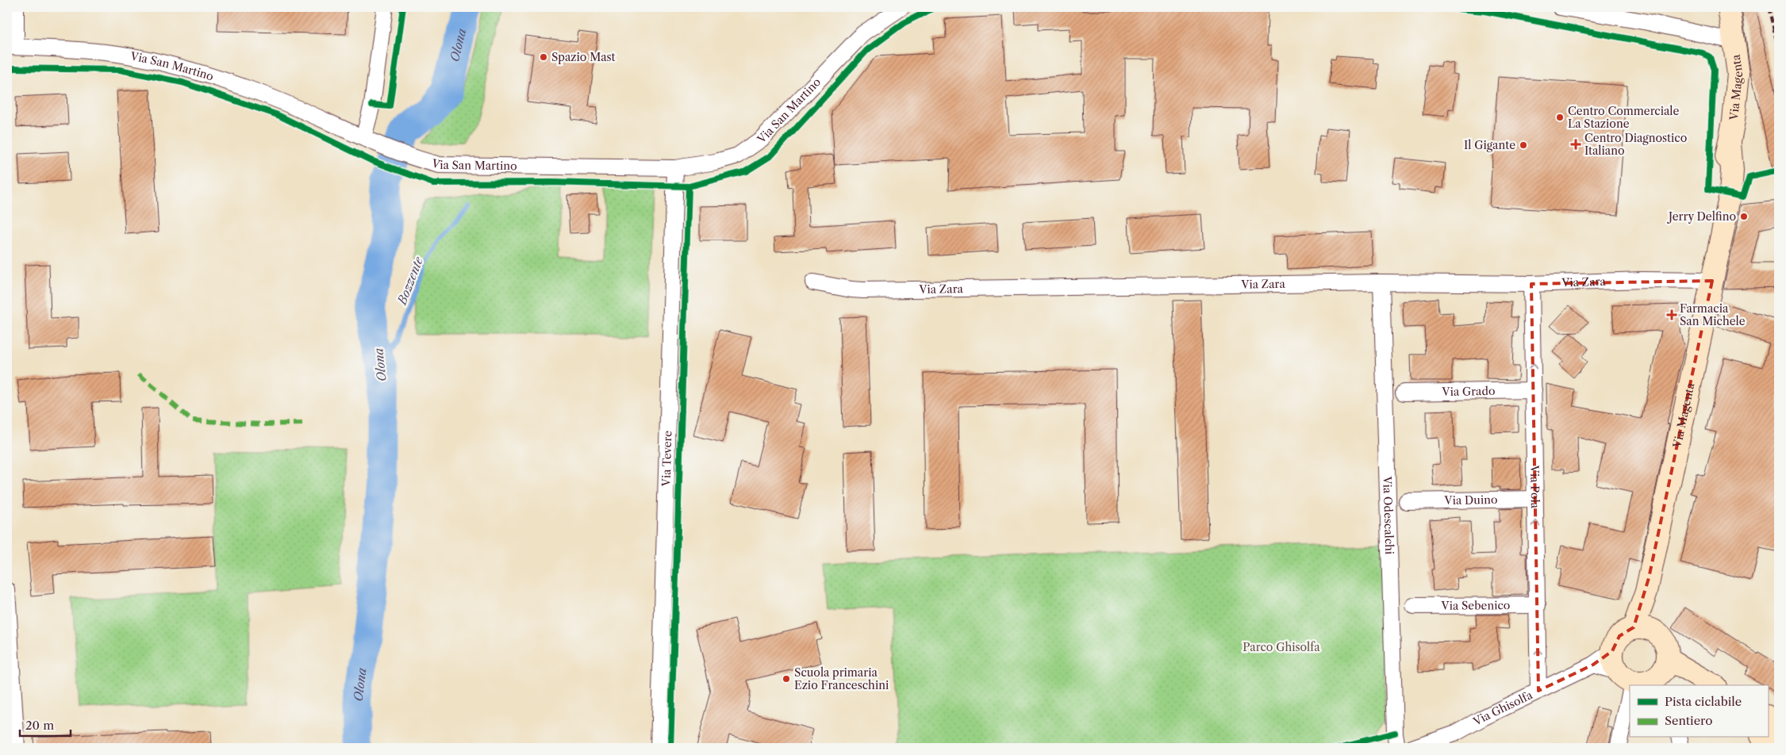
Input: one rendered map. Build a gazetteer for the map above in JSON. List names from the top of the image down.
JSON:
{
  "streets": {
    "street": [
      "Via San Martino",
      "Via Magenta",
      "Via Zara",
      "Via Grado",
      "Via Tevere",
      "Via Pola",
      "Via Duino",
      "Via Odescalchi",
      "Via Sebenico",
      "Via Ghisolfa"
    ]
  },
  "crossings": [
    ["Via San Martino", "Via Tevere"],
    ["Via Magenta", "Via Zara"],
    ["Via Magenta", "Via Ghisolfa"],
    ["Via Zara", "Via Pola"],
    ["Via Zara", "Via Odescalchi"],
    ["Via Grado", "Via Pola"],
    ["Via Pola", "Via Duino"],
    ["Via Pola", "Via Sebenico"],
    ["Via Pola", "Via Ghisolfa"]
  ],
  "one_way": ["Via Pola"],
  "water": ["Olona", "Bozzente"],
  "parks": ["Parco Ghisolfa"],
  "places": {
    "other": [
      "Spazio Mast",
      "Centro Commerciale La Stazione",
      "Il Gigante",
      "Jerry Delfino",
      "Scuola primaria Ezio Franceschini"
    ],
    "health": ["Centro Diagnostico Italiano", "Farmacia San Michele"]
  },
  "legend": ["Pista ciclabile", "Sentiero"],
  "scale_bar": "20 m"
}
